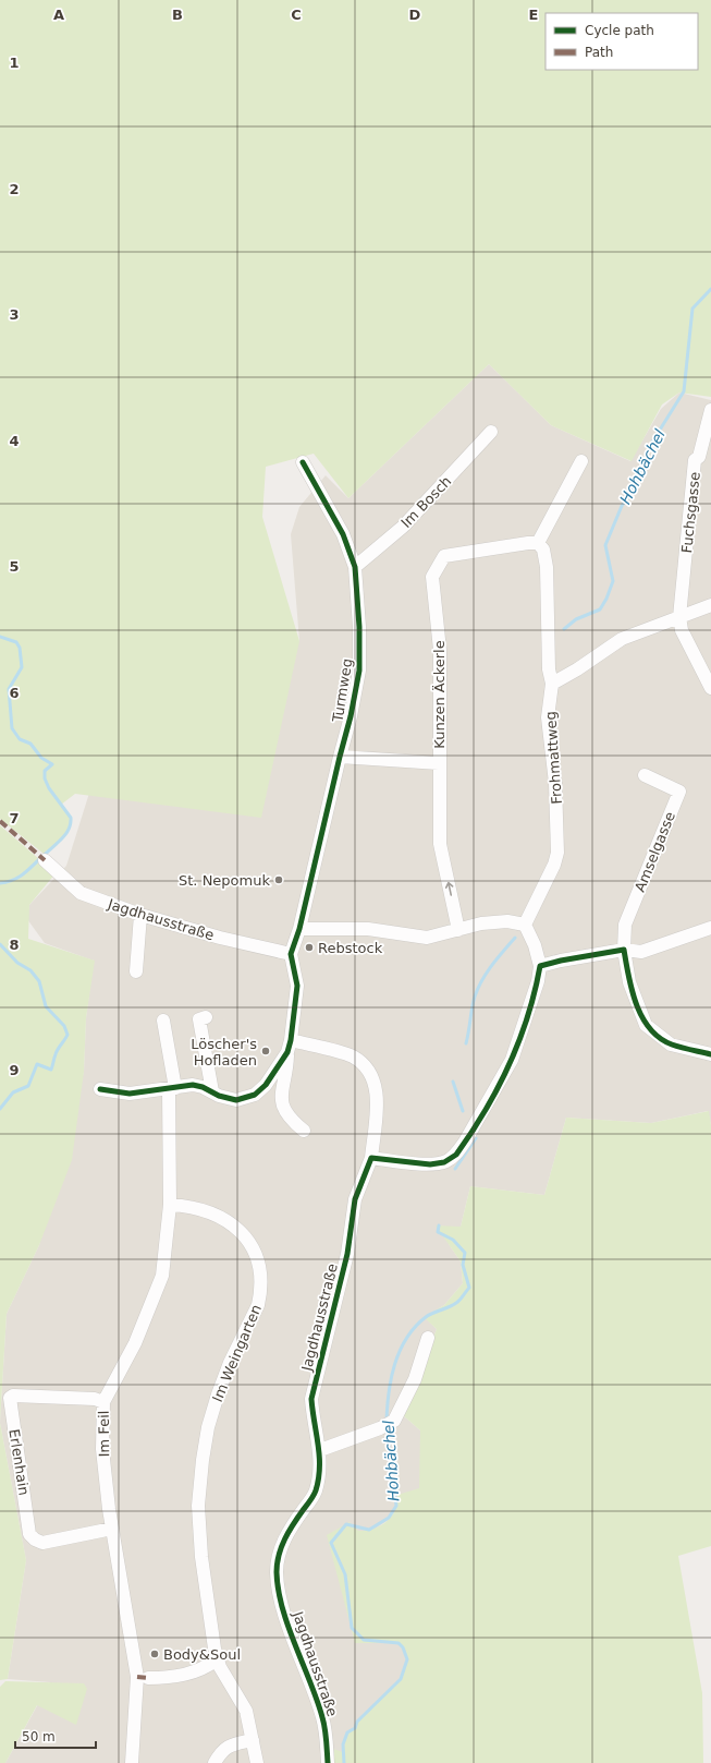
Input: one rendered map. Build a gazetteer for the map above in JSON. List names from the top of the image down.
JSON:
{
  "streets": {
    "street": [
      "Im Bosch",
      "Fuchsgasse",
      "Turmweg",
      "Kunzen Äckerle",
      "Frohmattweg",
      "Amselgasse",
      "Jagdhausstraße",
      "Im Weingarten",
      "Im Feil",
      "Erlenhain"
    ]
  },
  "crossings": [
    ["Im Bosch", "Turmweg"],
    ["Turmweg", "Jagdhausstraße"],
    ["Im Weingarten", "Im Feil"],
    ["Im Feil", "Erlenhain"]
  ],
  "one_way": ["Kunzen Äckerle"],
  "water": ["Hohbächel"],
  "places": [
    "St. Nepomuk",
    "Rebstock",
    "Löscher's Hofladen",
    "Body&Soul"
  ],
  "legend": ["Cycle path", "Path"],
  "scale_bar": "50 m",
  "grid": {
    "columns": [
      "A",
      "B",
      "C",
      "D",
      "E"
    ],
    "rows": [
      "1",
      "2",
      "3",
      "4",
      "5",
      "6",
      "7",
      "8",
      "9"
    ]
  }
}
